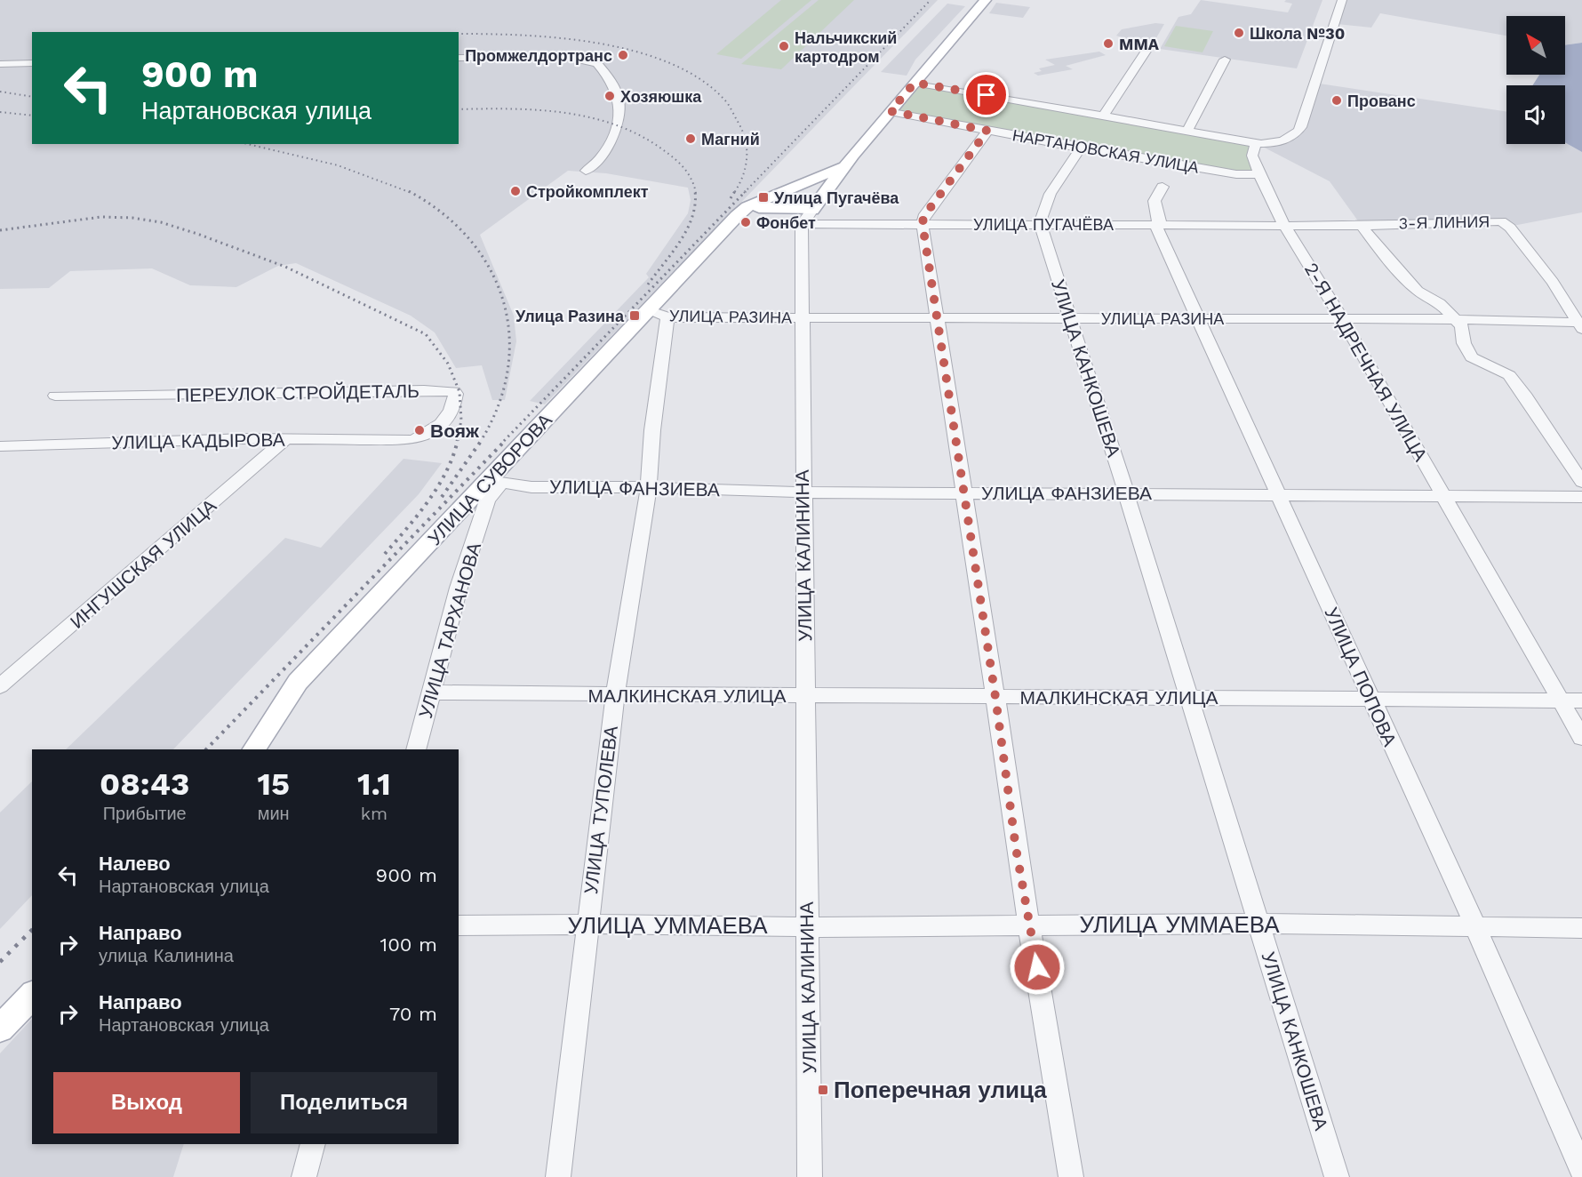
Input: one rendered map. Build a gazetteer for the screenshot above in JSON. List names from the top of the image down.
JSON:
{
  "streets": {
    "main road": ["УЛИЦА СУВОРОВА"],
    "street": [
      "НАРТАНОВСКАЯ УЛИЦА",
      "3-Я ЛИНИЯ",
      "УЛИЦА ПУГАЧЁВА",
      "УЛИЦА РАЗИНА",
      "2-Я НАДРЕЧНАЯ УЛИЦА",
      "УЛИЦА КАНКОШЕВА",
      "ПЕРЕУЛОК СТРОЙДЕТАЛЬ",
      "УЛИЦА КАДЫРОВА",
      "УЛИЦА ФАНЗИЕВА",
      "УЛИЦА КАЛИНИНА",
      "ИНГУШСКАЯ УЛИЦА",
      "УЛИЦА ТАРХАНОВА",
      "УЛИЦА ПОПОВА",
      "МАЛКИНСКАЯ УЛИЦА",
      "УЛИЦА ТУПОЛЕВА",
      "УЛИЦА УММАЕВА"
    ]
  },
  "crossings": [
    ["НАРТАНОВСКАЯ УЛИЦА", "2-Я НАДРЕЧНАЯ УЛИЦА"],
    ["3-Я ЛИНИЯ", "УЛИЦА ПУГАЧЁВА"],
    ["3-Я ЛИНИЯ", "УЛИЦА РАЗИНА"],
    ["3-Я ЛИНИЯ", "2-Я НАДРЕЧНАЯ УЛИЦА"],
    ["УЛИЦА ПУГАЧЁВА", "2-Я НАДРЕЧНАЯ УЛИЦА"],
    ["УЛИЦА ПУГАЧЁВА", "УЛИЦА КАНКОШЕВА"],
    ["УЛИЦА ПУГАЧЁВА", "УЛИЦА КАЛИНИНА"],
    ["УЛИЦА ПУГАЧЁВА", "УЛИЦА ПОПОВА"],
    ["УЛИЦА РАЗИНА", "2-Я НАДРЕЧНАЯ УЛИЦА"],
    ["УЛИЦА РАЗИНА", "УЛИЦА КАНКОШЕВА"],
    ["УЛИЦА РАЗИНА", "УЛИЦА СУВОРОВА"],
    ["УЛИЦА РАЗИНА", "УЛИЦА КАЛИНИНА"],
    ["УЛИЦА РАЗИНА", "УЛИЦА ПОПОВА"],
    ["УЛИЦА РАЗИНА", "УЛИЦА ТУПОЛЕВА"],
    ["2-Я НАДРЕЧНАЯ УЛИЦА", "УЛИЦА ФАНЗИЕВА"],
    ["2-Я НАДРЕЧНАЯ УЛИЦА", "МАЛКИНСКАЯ УЛИЦА"],
    ["УЛИЦА КАНКОШЕВА", "УЛИЦА ФАНЗИЕВА"],
    ["УЛИЦА КАНКОШЕВА", "МАЛКИНСКАЯ УЛИЦА"],
    ["УЛИЦА КАНКОШЕВА", "УЛИЦА УММАЕВА"],
    ["ПЕРЕУЛОК СТРОЙДЕТАЛЬ", "УЛИЦА КАДЫРОВА"],
    ["УЛИЦА КАДЫРОВА", "ИНГУШСКАЯ УЛИЦА"],
    ["УЛИЦА СУВОРОВА", "УЛИЦА ФАНЗИЕВА"],
    ["УЛИЦА СУВОРОВА", "УЛИЦА ТАРХАНОВА"],
    ["УЛИЦА ФАНЗИЕВА", "УЛИЦА КАЛИНИНА"],
    ["УЛИЦА ФАНЗИЕВА", "УЛИЦА ТАРХАНОВА"],
    ["УЛИЦА ФАНЗИЕВА", "УЛИЦА ПОПОВА"],
    ["УЛИЦА ФАНЗИЕВА", "УЛИЦА ТУПОЛЕВА"],
    ["УЛИЦА КАЛИНИНА", "МАЛКИНСКАЯ УЛИЦА"],
    ["УЛИЦА КАЛИНИНА", "УЛИЦА УММАЕВА"],
    ["УЛИЦА ТАРХАНОВА", "МАЛКИНСКАЯ УЛИЦА"],
    ["УЛИЦА ПОПОВА", "МАЛКИНСКАЯ УЛИЦА"],
    ["УЛИЦА ПОПОВА", "УЛИЦА УММАЕВА"],
    ["МАЛКИНСКАЯ УЛИЦА", "УЛИЦА ТУПОЛЕВА"],
    ["УЛИЦА ТУПОЛЕВА", "УЛИЦА УММАЕВА"]
  ],
  "places": {
    "other": [
      "Школа №30",
      "MMA",
      "Нальчикский картодром",
      "Промжелдортранс",
      "Хозяюшка",
      "Прованс",
      "Магний",
      "Стройкомплект",
      "Фонбет",
      "Вояж"
    ],
    "transit": ["Улица Пугачёва", "Улица Разина", "Поперечная улица"]
  },
  "north": "top left",
  "page": {
    "turn": ["900 m", "Нартановская улица"],
    "eta": [
      "08:43",
      "Прибытие",
      "15",
      "мин",
      "1.1",
      "km"
    ],
    "list": [
      {
        "name": "Налево",
        "note": "Нартановская улица",
        "value": "900 m"
      },
      {
        "name": "Направо",
        "note": "улица Калинина",
        "value": "100 m"
      },
      {
        "name": "Направо",
        "note": "Нартановская улица",
        "value": "70 m"
      }
    ],
    "buttons": ["Выход", "Поделиться"]
  }
}
